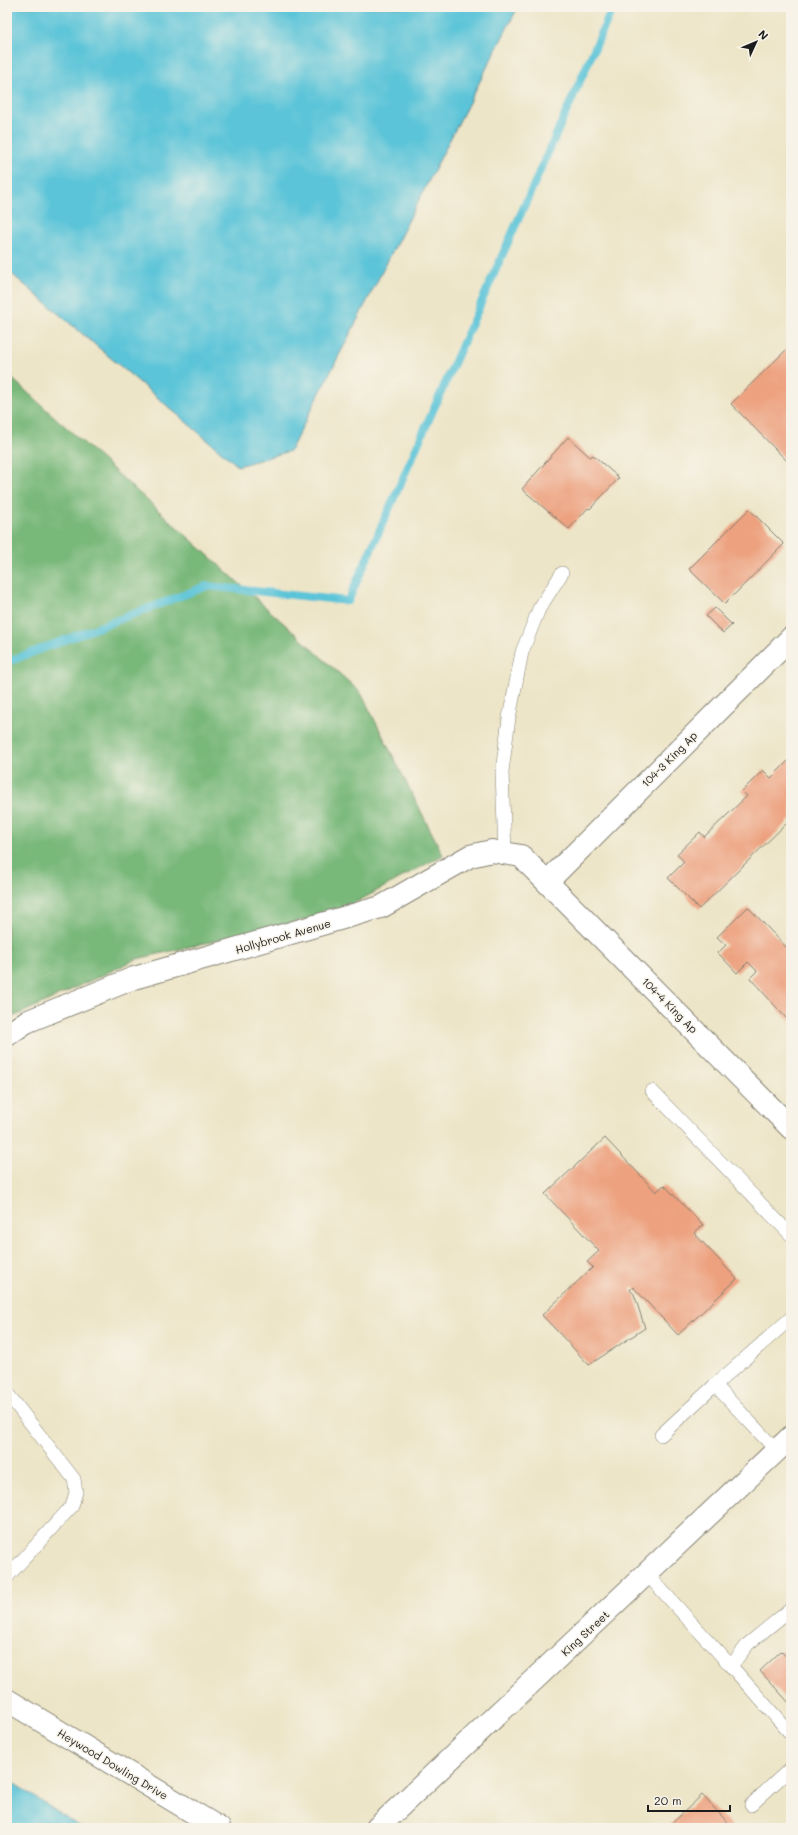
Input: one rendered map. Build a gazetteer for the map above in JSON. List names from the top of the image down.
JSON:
{
  "streets": {
    "street": [
      "104-3 King Ap",
      "Hollybrook Avenue",
      "104-4 King Ap",
      "King Street",
      "Heywood Dowling Drive"
    ]
  },
  "crossings": [
    ["104-3 King Ap", "Hollybrook Avenue"],
    ["104-3 King Ap", "104-4 King Ap"],
    ["Hollybrook Avenue", "104-4 King Ap"]
  ],
  "scale_bar": "20 m",
  "north": "top right"
}
